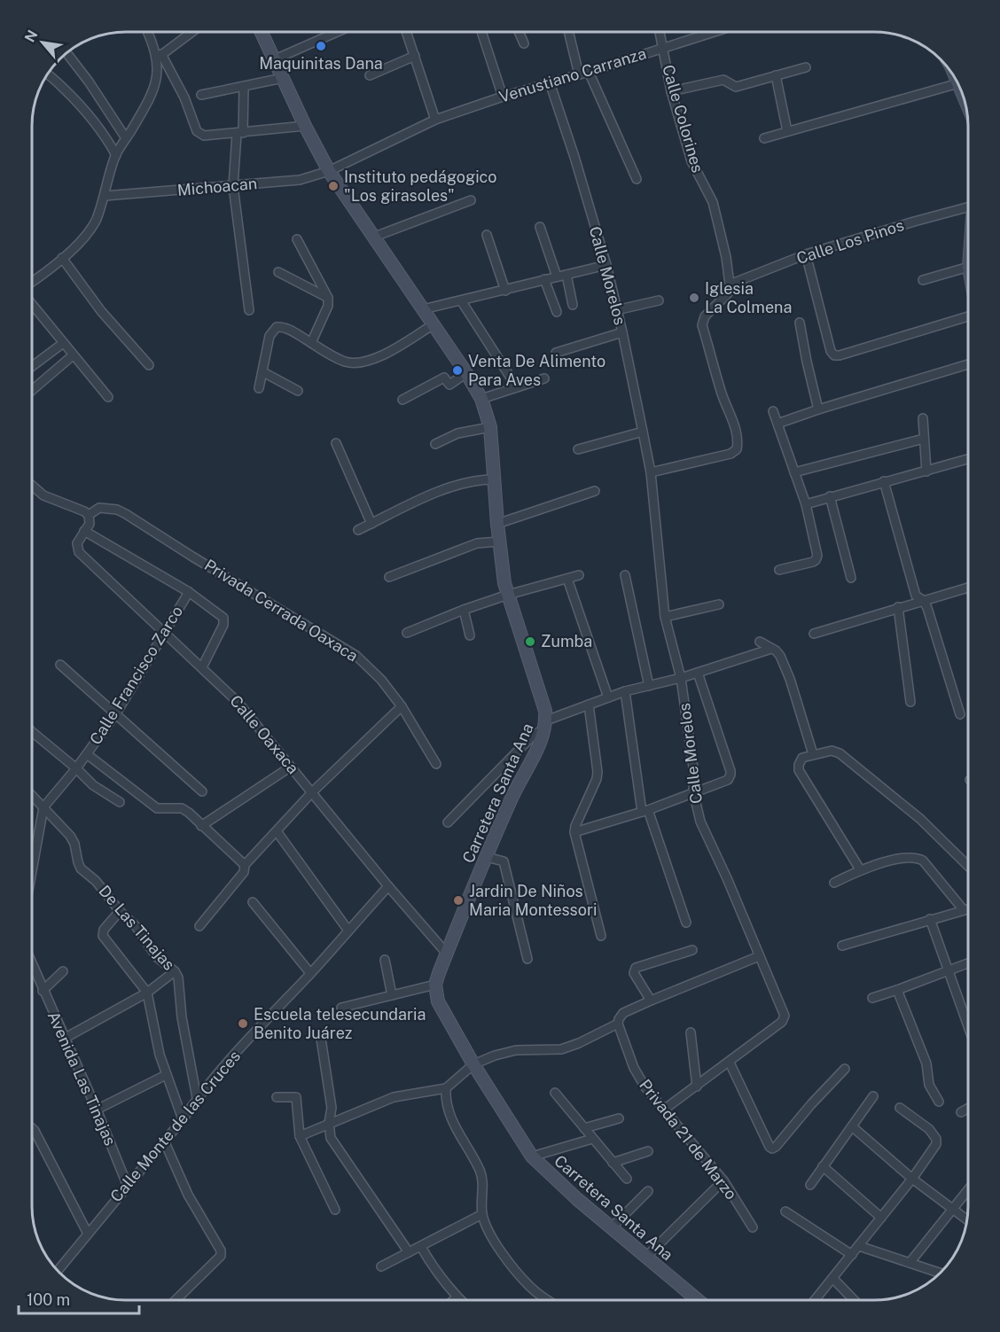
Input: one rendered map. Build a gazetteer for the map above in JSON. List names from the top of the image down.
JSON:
{
  "streets": {
    "main road": ["Carretera Santa Ana"],
    "street": [
      "Venustiano Carranza",
      "Calle Colorines",
      "Michoacan",
      "Calle Los Pinos",
      "Calle Morelos",
      "Privada Cerrada Oaxaca",
      "Calle Francisco Zarco",
      "Calle Oaxaca",
      "De Las Tinajas",
      "Avenida Las Tinajas",
      "Calle Monte de las Cruces",
      "Privada 21 de Marzo"
    ]
  },
  "crossings": [
    ["Venustiano Carranza", "Calle Colorines"],
    ["Venustiano Carranza", "Michoacan"],
    ["Venustiano Carranza", "Calle Morelos"],
    ["Venustiano Carranza", "Carretera Santa Ana"],
    ["Calle Colorines", "Calle Los Pinos"],
    ["Michoacan", "Carretera Santa Ana"],
    ["Privada Cerrada Oaxaca", "Calle Oaxaca"],
    ["Calle Francisco Zarco", "Calle Oaxaca"],
    ["Calle Francisco Zarco", "De Las Tinajas"],
    ["Calle Oaxaca", "Carretera Santa Ana"],
    ["Calle Oaxaca", "Calle Monte de las Cruces"],
    ["De Las Tinajas", "Calle Monte de las Cruces"],
    ["Avenida Las Tinajas", "Calle Monte de las Cruces"]
  ],
  "places": [
    "Maquinitas Dana",
    "Instituto pedágogico \"Los girasoles\"",
    "Iglesia La Colmena",
    "Venta De Alimento Para Aves",
    "Zumba",
    "Jardin De Niños Maria Montessori",
    "Escuela telesecundaria Benito Juárez"
  ],
  "scale_bar": "100 m",
  "north": "top left"
}
